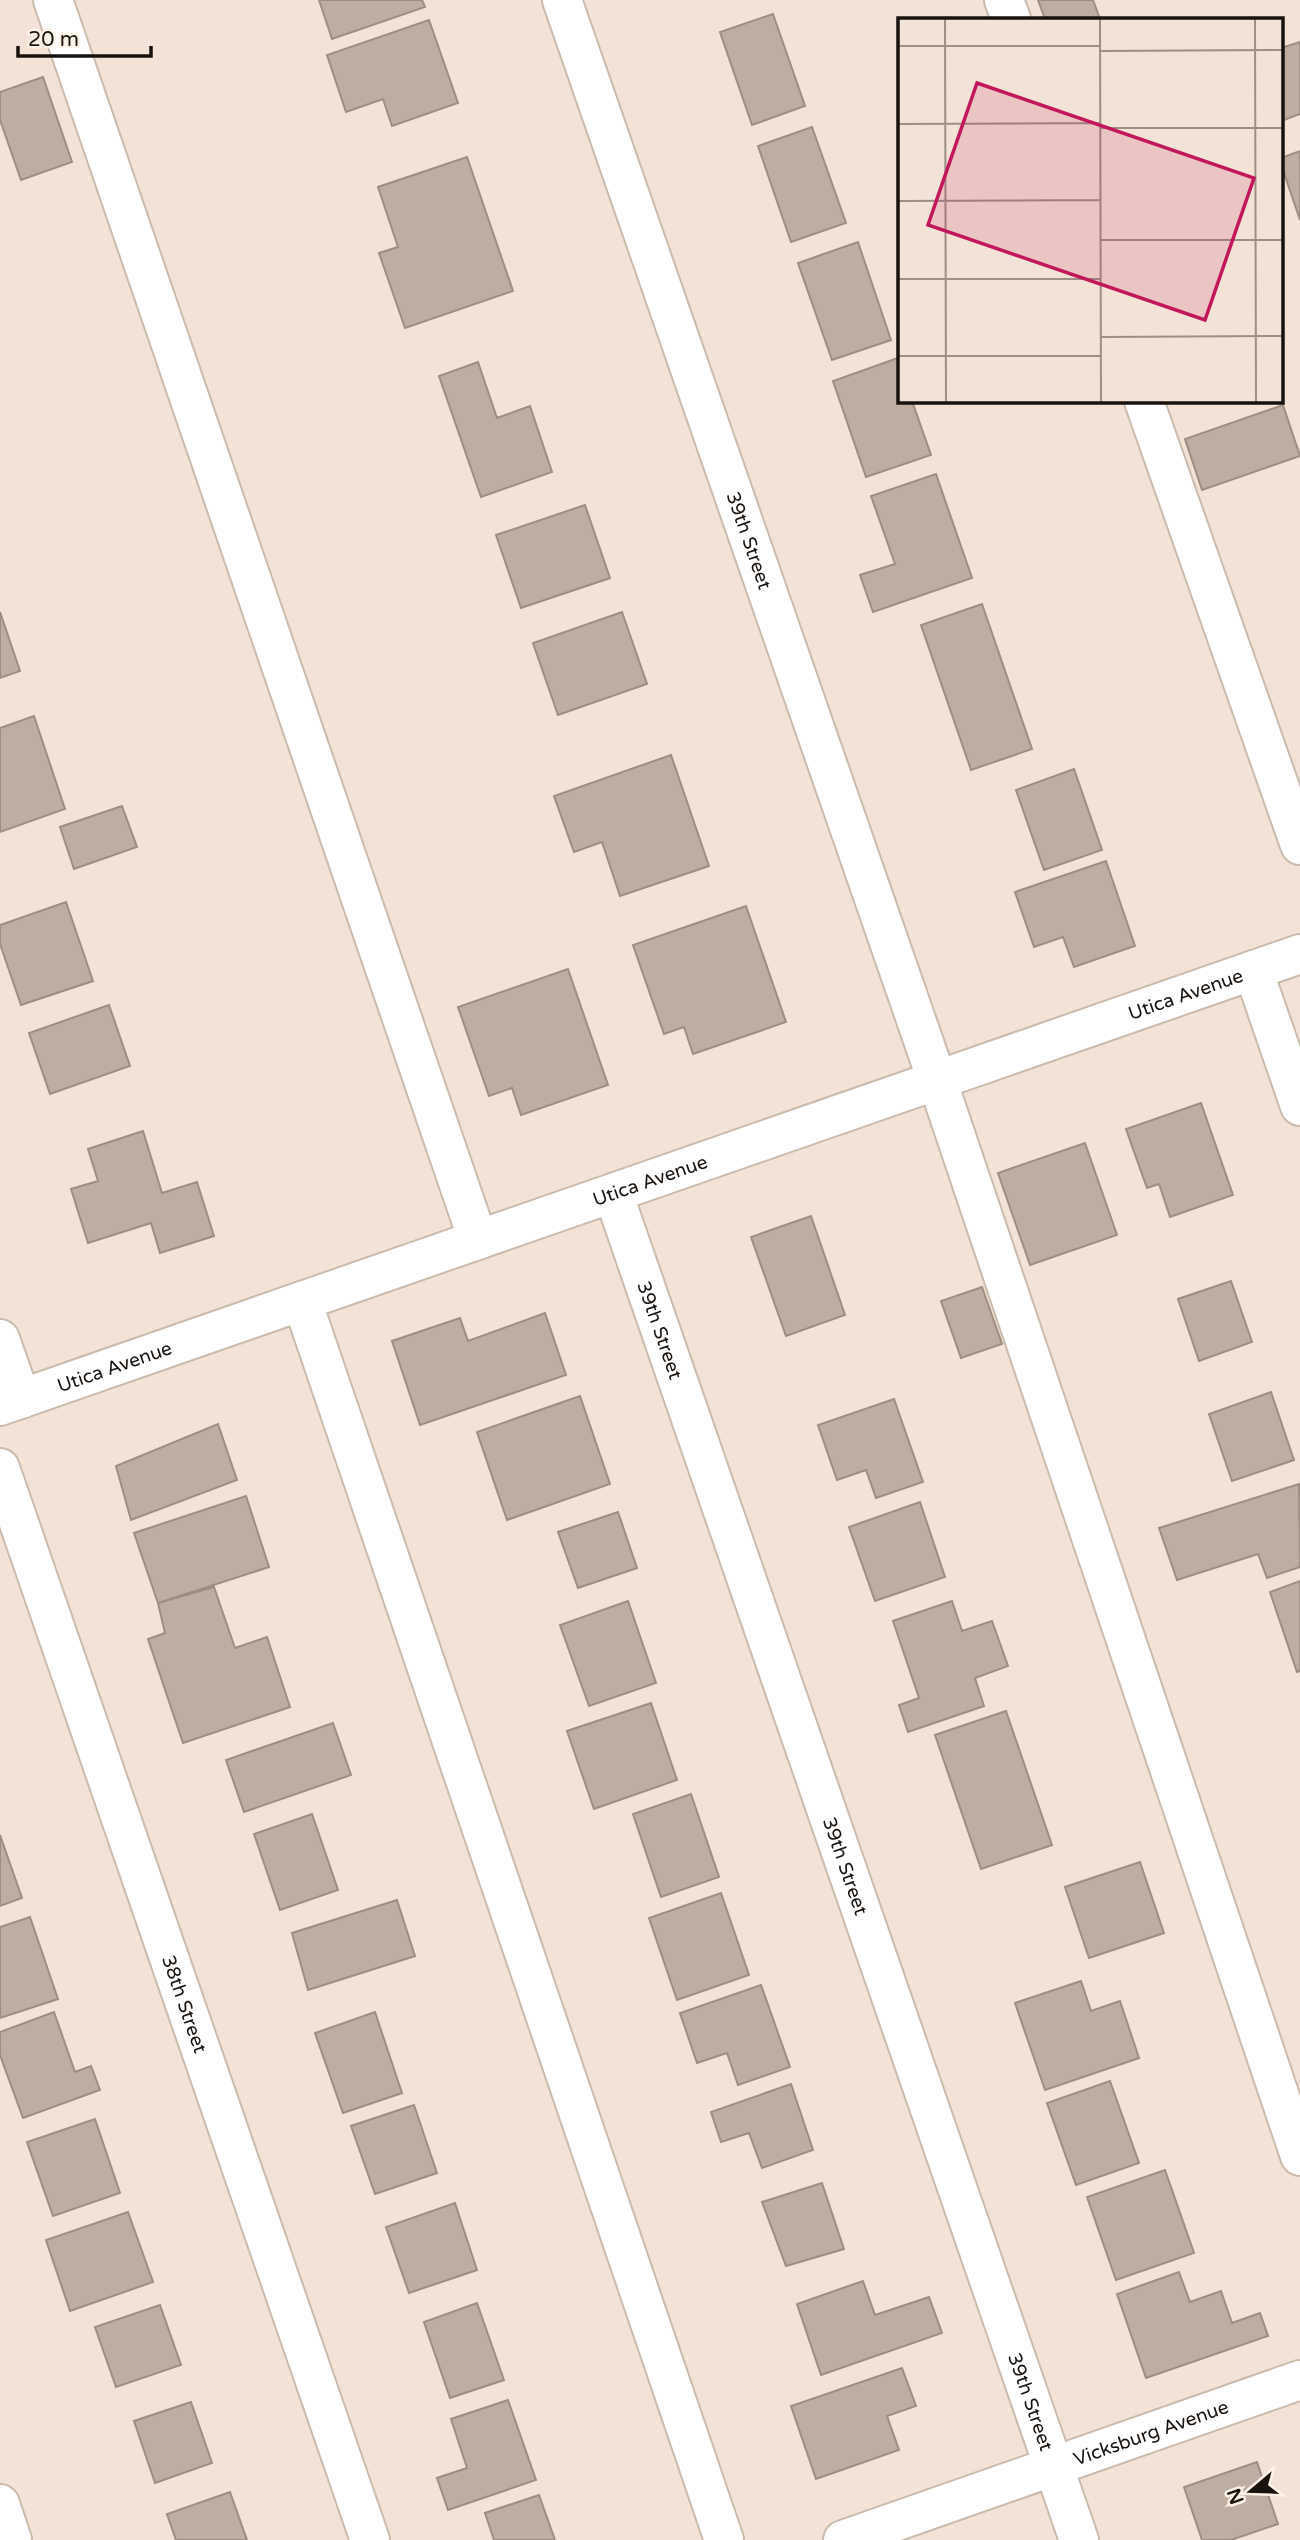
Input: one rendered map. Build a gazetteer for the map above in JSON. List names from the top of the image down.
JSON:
{
  "streets": {
    "street": [
      "39th Street",
      "Utica Avenue",
      "38th Street",
      "Vicksburg Avenue"
    ]
  },
  "crossings": [
    ["39th Street", "Utica Avenue"],
    ["39th Street", "Vicksburg Avenue"]
  ],
  "scale_bar": "20 m",
  "north": "left"
}
